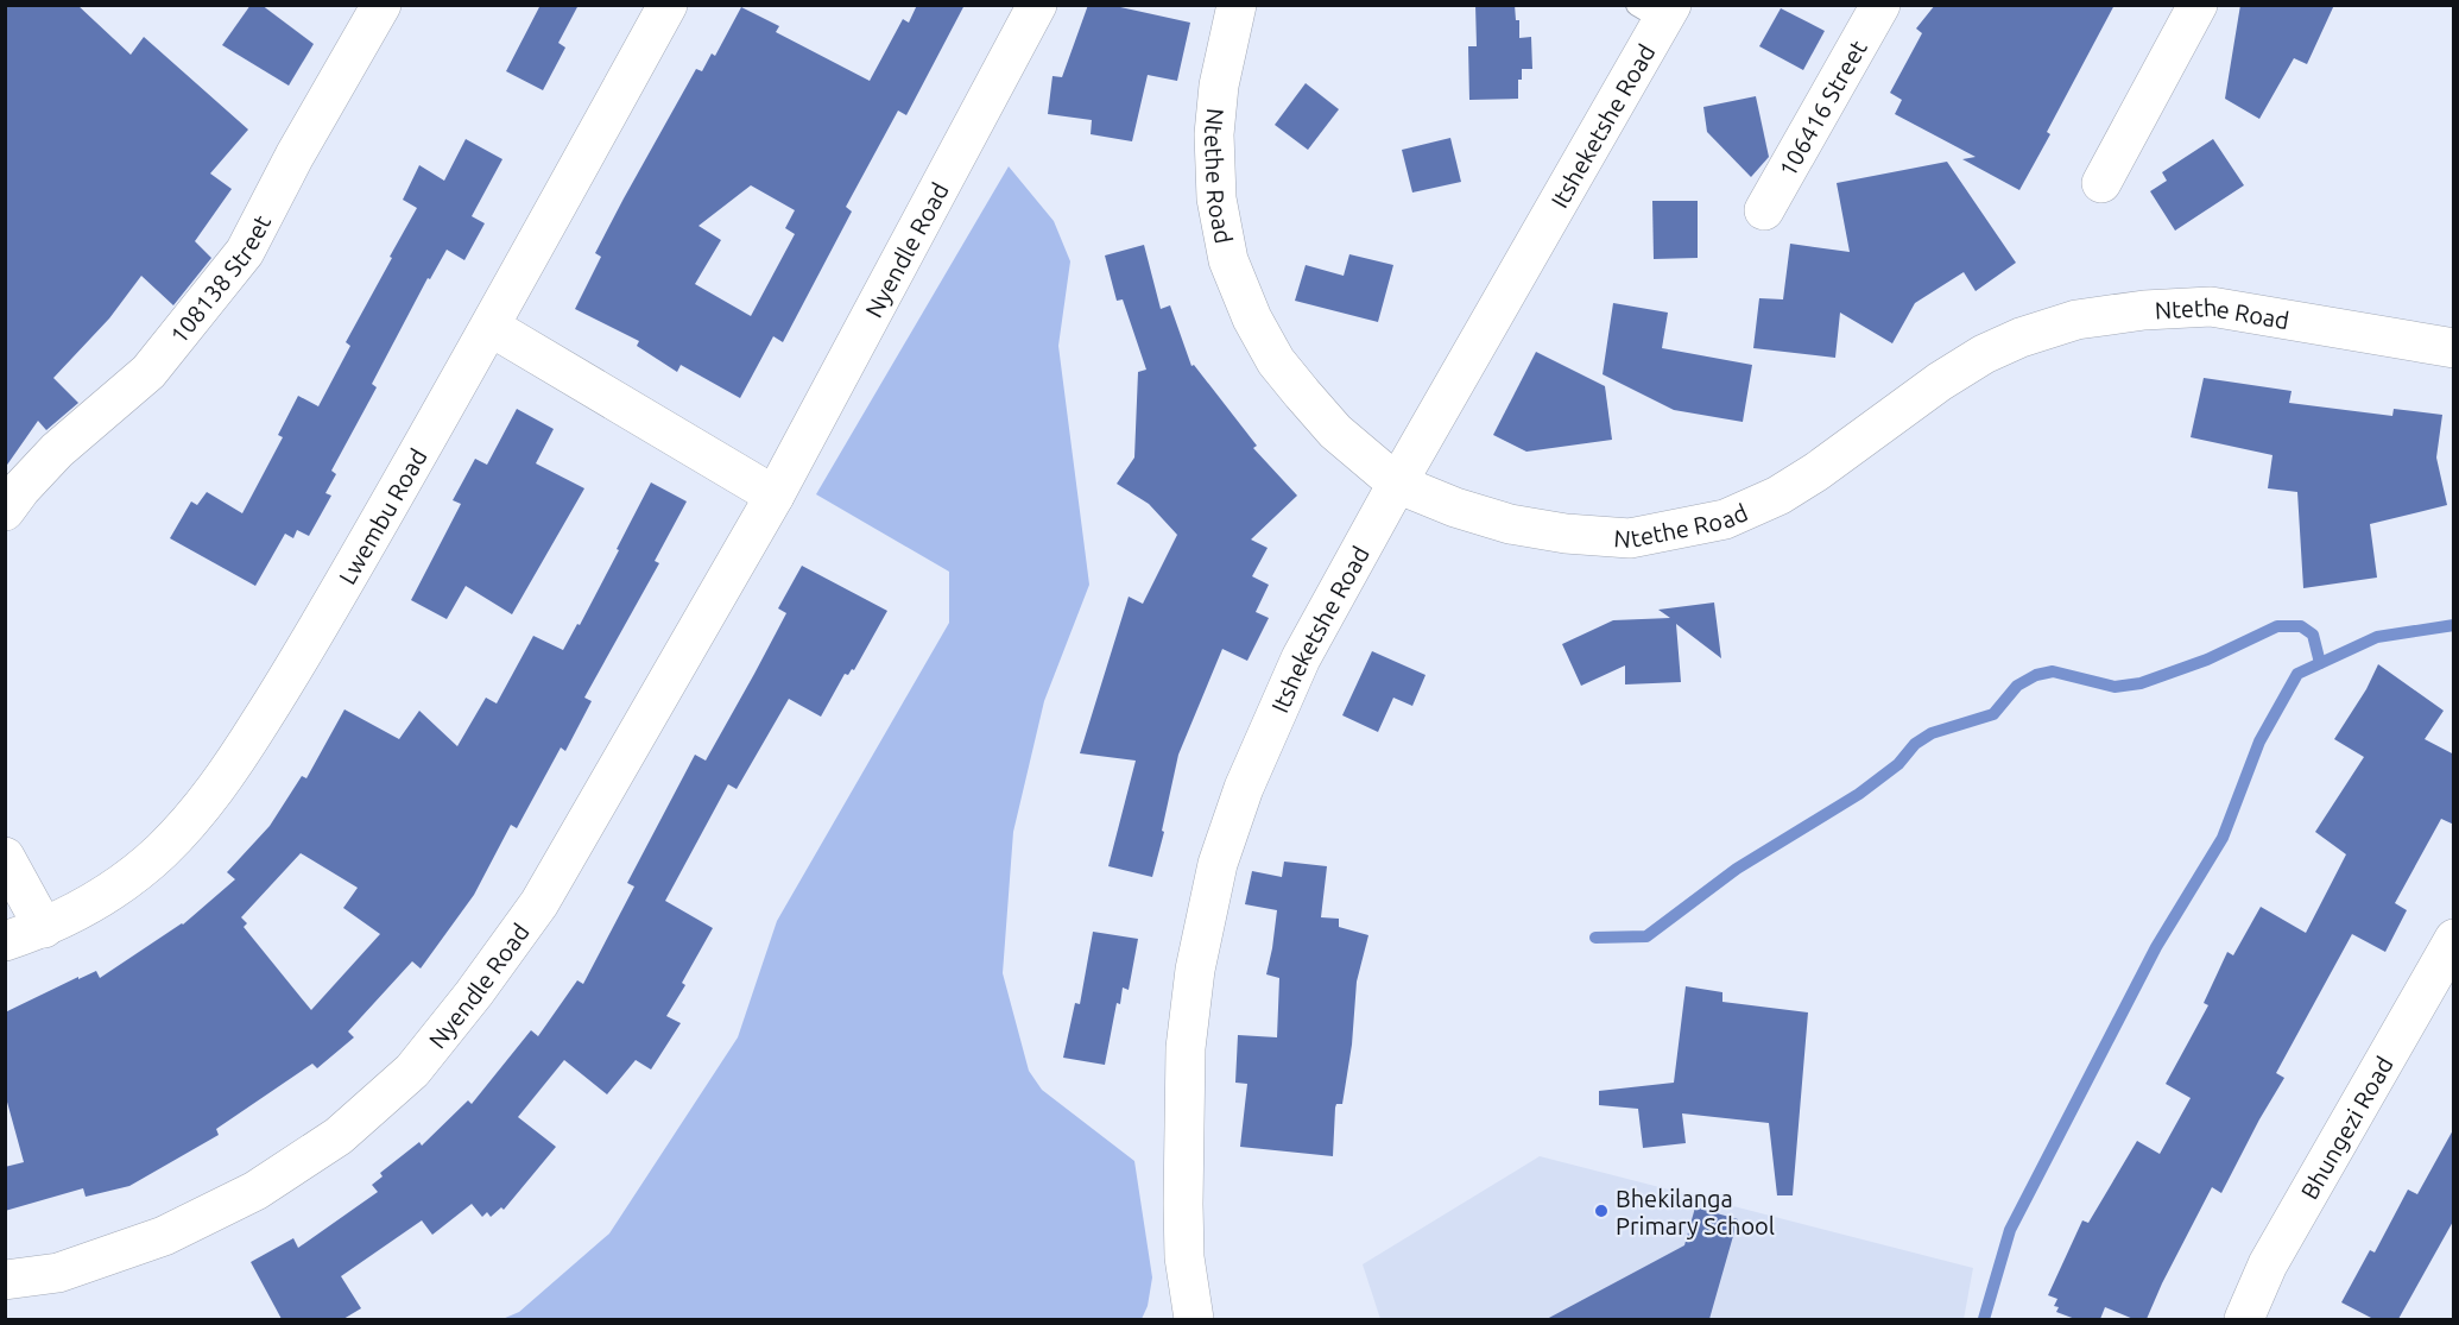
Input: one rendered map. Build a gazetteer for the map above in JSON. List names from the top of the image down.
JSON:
{
  "streets": {
    "street": [
      "106416 Street",
      "Itsheketshe Road",
      "Ntethe Road",
      "Nyendle Road",
      "108138 Street",
      "Lwembu Road",
      "Bhungezi Road"
    ]
  },
  "crossings": [
    ["Itsheketshe Road", "Ntethe Road"]
  ],
  "places": ["Bhekilanga Primary School"]
}
